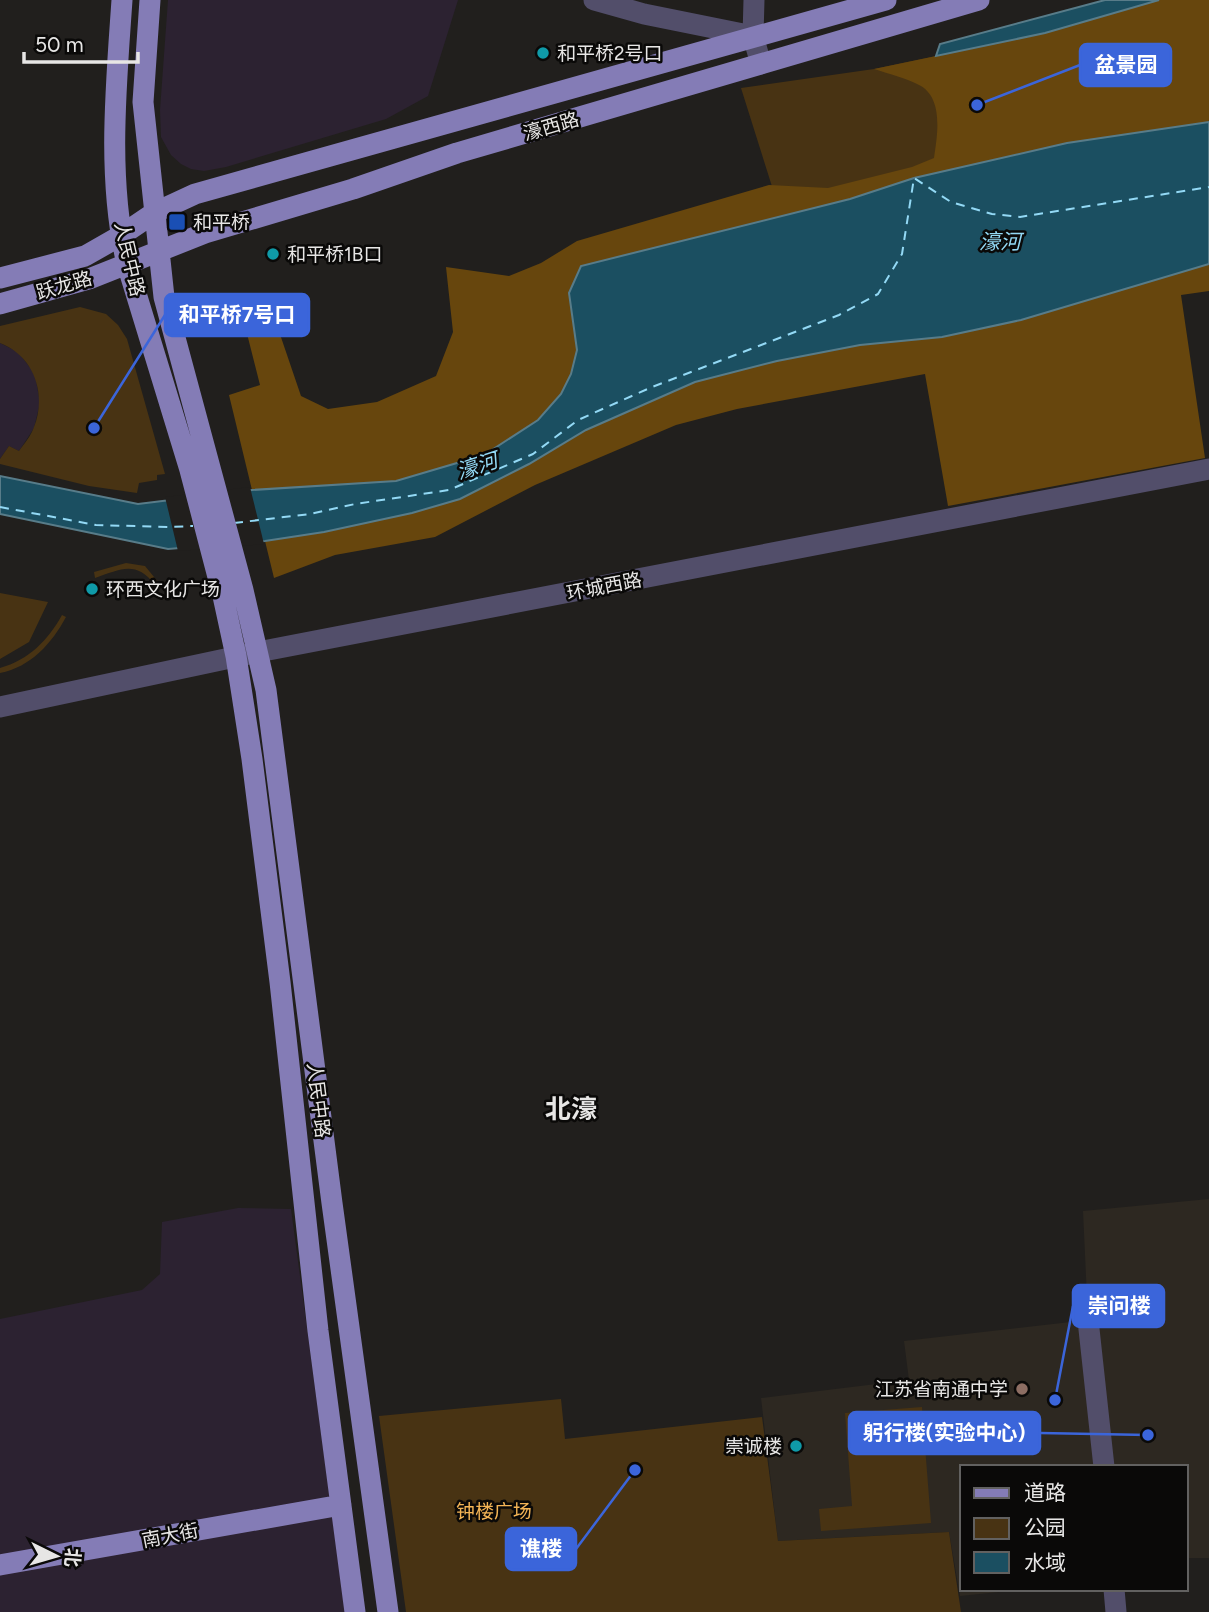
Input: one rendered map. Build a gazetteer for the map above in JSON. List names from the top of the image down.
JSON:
{
  "streets": {
    "main road": [
      "濠西路",
      "人民中路",
      "跃龙路",
      "南大街"
    ],
    "street": ["环城西路"]
  },
  "crossings": [
    ["濠西路", "人民中路"],
    ["濠西路", "跃龙路"],
    ["人民中路", "跃龙路"],
    ["人民中路", "环城西路"],
    ["人民中路", "南大街"]
  ],
  "districts": ["北濠"],
  "water": ["濠河"],
  "parks": ["钟楼广场"],
  "places": {
    "other": [
      "和平桥2号口",
      "盆景园",
      "和平桥1B口",
      "和平桥7号口",
      "环西文化广场",
      "江苏省南通中学",
      "崇问楼",
      "躬行楼(实验中心)",
      "崇诚楼",
      "谯楼"
    ],
    "transit": ["和平桥"]
  },
  "legend": ["道路", "公园", "水域"],
  "scale_bar": "50 m",
  "north": "right"
}
